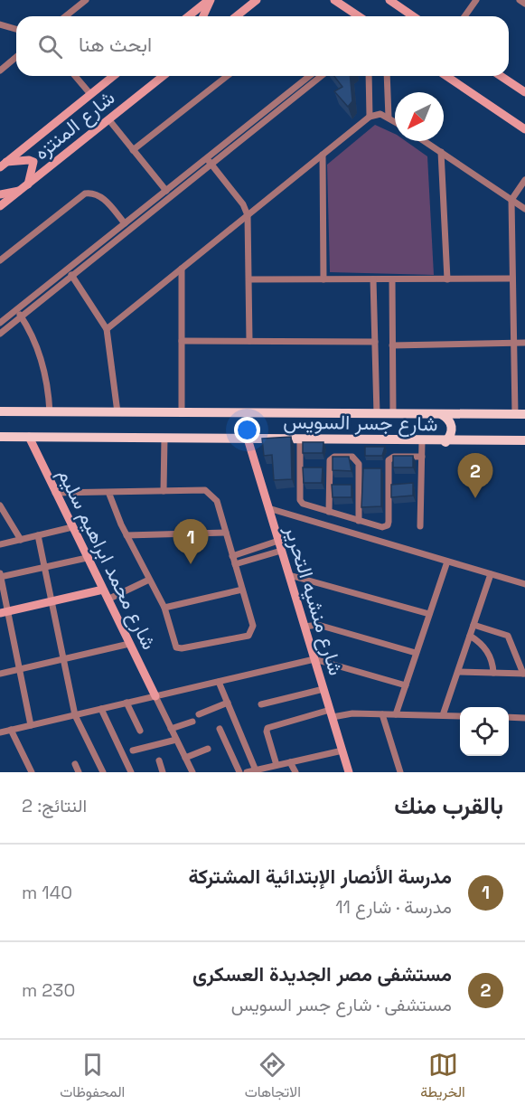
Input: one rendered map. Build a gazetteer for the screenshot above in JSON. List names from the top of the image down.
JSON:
{
  "streets": {
    "main road": ["شارع جسر السويس"],
    "street": ["شارع المنتزه", "شارع محمد ابراهيم سليم", "شارع منشيه التحرير"]
  },
  "crossings": [
    ["شارع جسر السويس", "شارع محمد ابراهيم سليم"],
    ["شارع جسر السويس", "شارع منشيه التحرير"]
  ],
  "north": "bottom left",
  "page": {
    "search": "ابحث هنا",
    "pins": ["2", "1"],
    "heading": ["بالقرب منك", "النتائج: 2"],
    "list": [
      {
        "mark": "1",
        "name": "مدرسة الأنصار الإبتدائية المشتركة",
        "note": "مدرسة · شارع 11",
        "value": "140 m"
      },
      {
        "mark": "2",
        "name": "مستشفى مصر الجديدة العسكرى",
        "note": "مستشفى · شارع جسر السويس",
        "value": "230 m"
      }
    ],
    "nav": ["الخريطة", "الاتجاهات", "المحفوظات"]
  }
}
